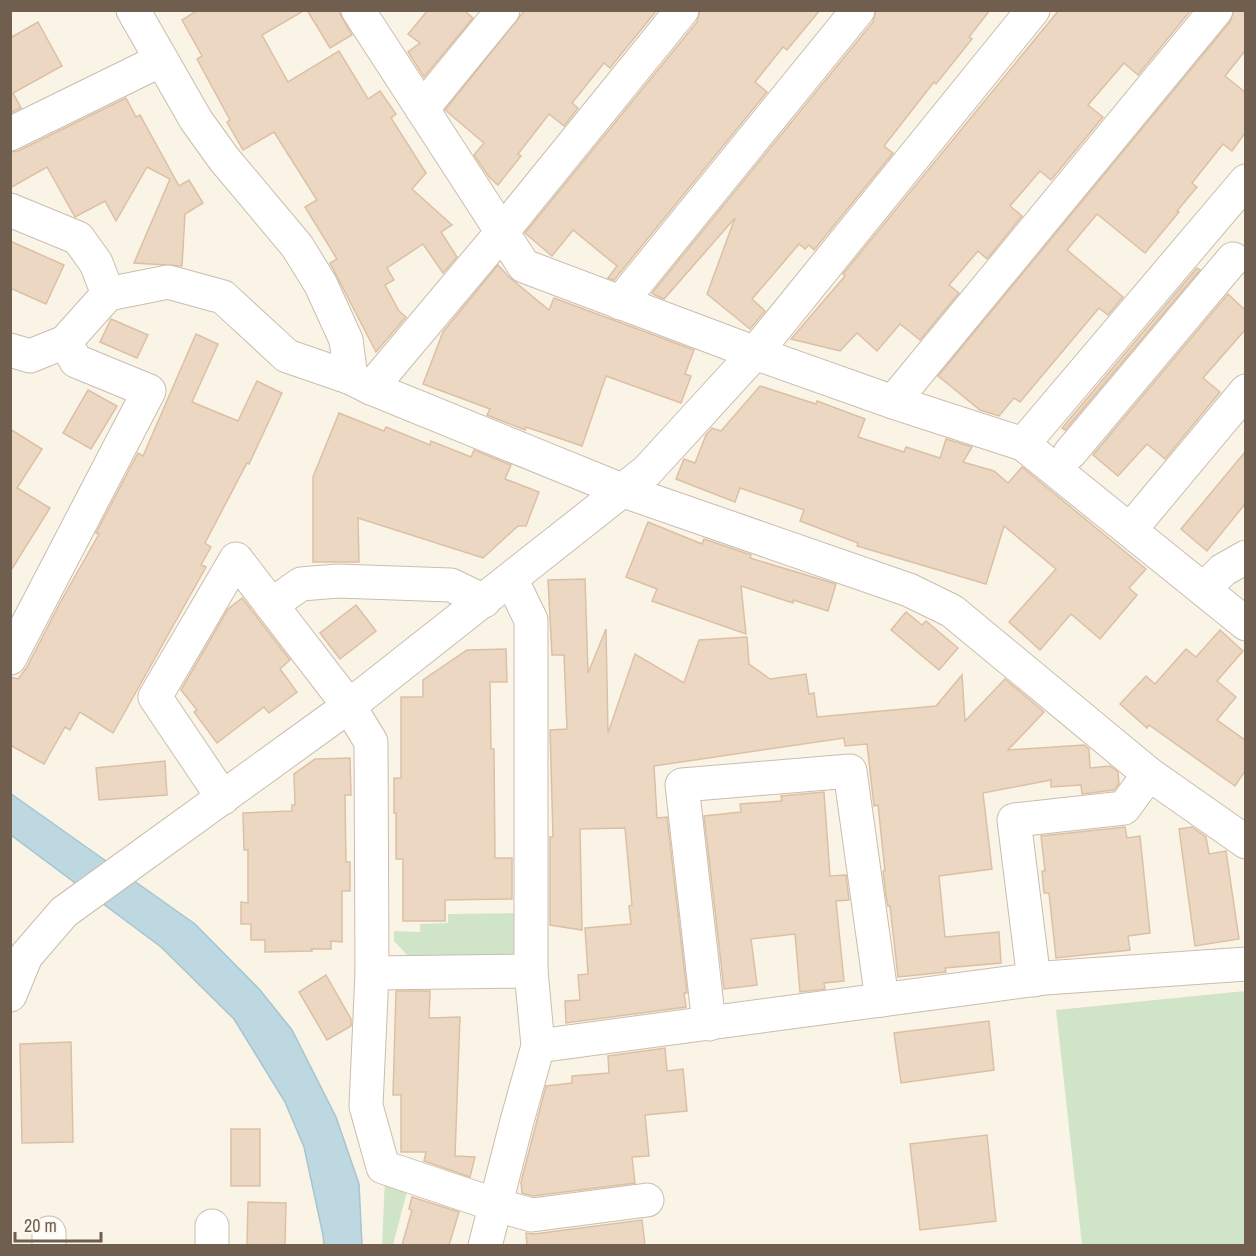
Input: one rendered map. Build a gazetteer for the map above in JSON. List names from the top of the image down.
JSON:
{
  "scale_bar": "20 m"
}
